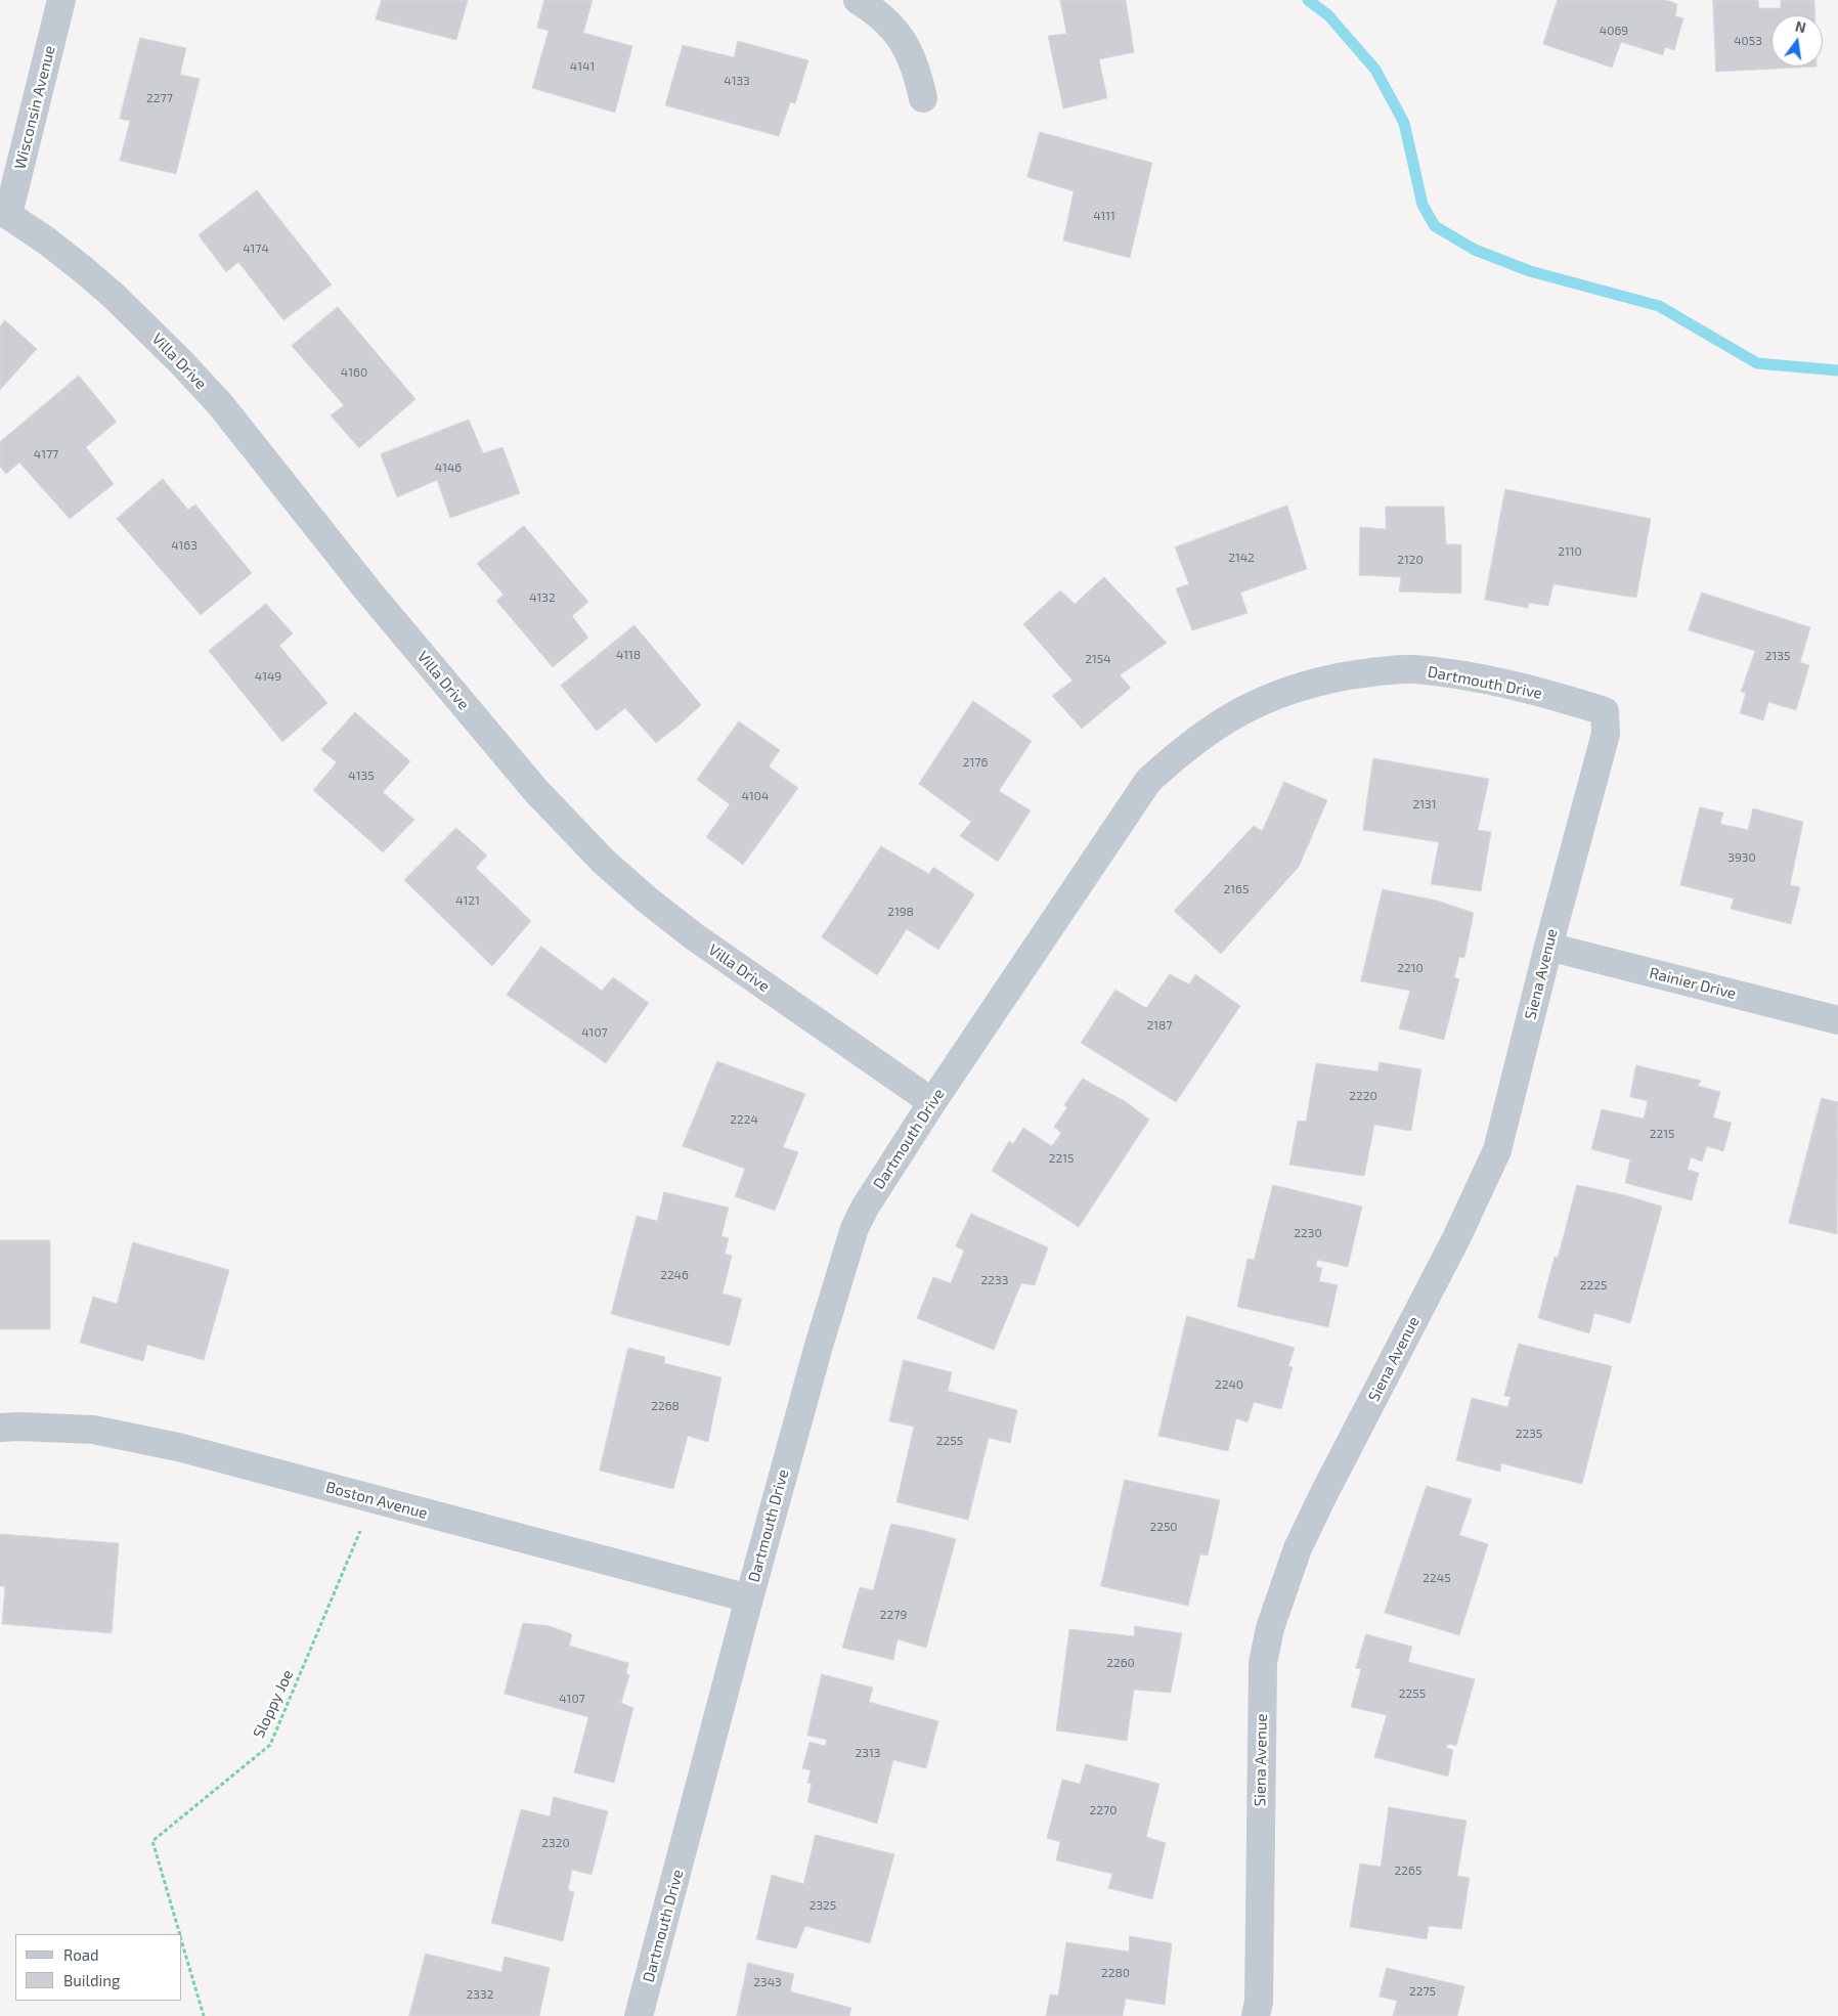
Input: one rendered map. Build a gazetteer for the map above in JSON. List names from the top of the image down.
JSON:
{
  "streets": {
    "street": [
      "Wisconsin Avenue",
      "Villa Drive",
      "Dartmouth Drive",
      "Siena Avenue",
      "Rainier Drive",
      "Boston Avenue"
    ],
    "path": ["Sloppy Joe"]
  },
  "crossings": [
    ["Wisconsin Avenue", "Villa Drive"],
    ["Villa Drive", "Dartmouth Drive"],
    ["Dartmouth Drive", "Siena Avenue"],
    ["Dartmouth Drive", "Boston Avenue"],
    ["Siena Avenue", "Rainier Drive"],
    ["Boston Avenue", "Sloppy Joe"]
  ],
  "house_numbers": [
    "4069",
    "4053",
    "4141",
    "4133",
    "2277",
    "4111",
    "4174",
    "4160",
    "4177",
    "4146",
    "4163",
    "2110",
    "2142",
    "2120",
    "4132",
    "4118",
    "2135",
    "2154",
    "4149",
    "2176",
    "4135",
    "4104",
    "2131",
    "3930",
    "2165",
    "4121",
    "2198",
    "2210",
    "2187",
    "4107",
    "2220",
    "2224",
    "2215",
    "2215",
    "2230",
    "2246",
    "2233",
    "2225",
    "2240",
    "2268",
    "2235",
    "2255",
    "2250",
    "2245",
    "2279",
    "2260",
    "2255",
    "4107",
    "2313",
    "2270",
    "2320",
    "2265",
    "2325",
    "2280",
    "2343",
    "2275",
    "2332"
  ],
  "legend": ["Road", "Building"],
  "north": "top"
}
